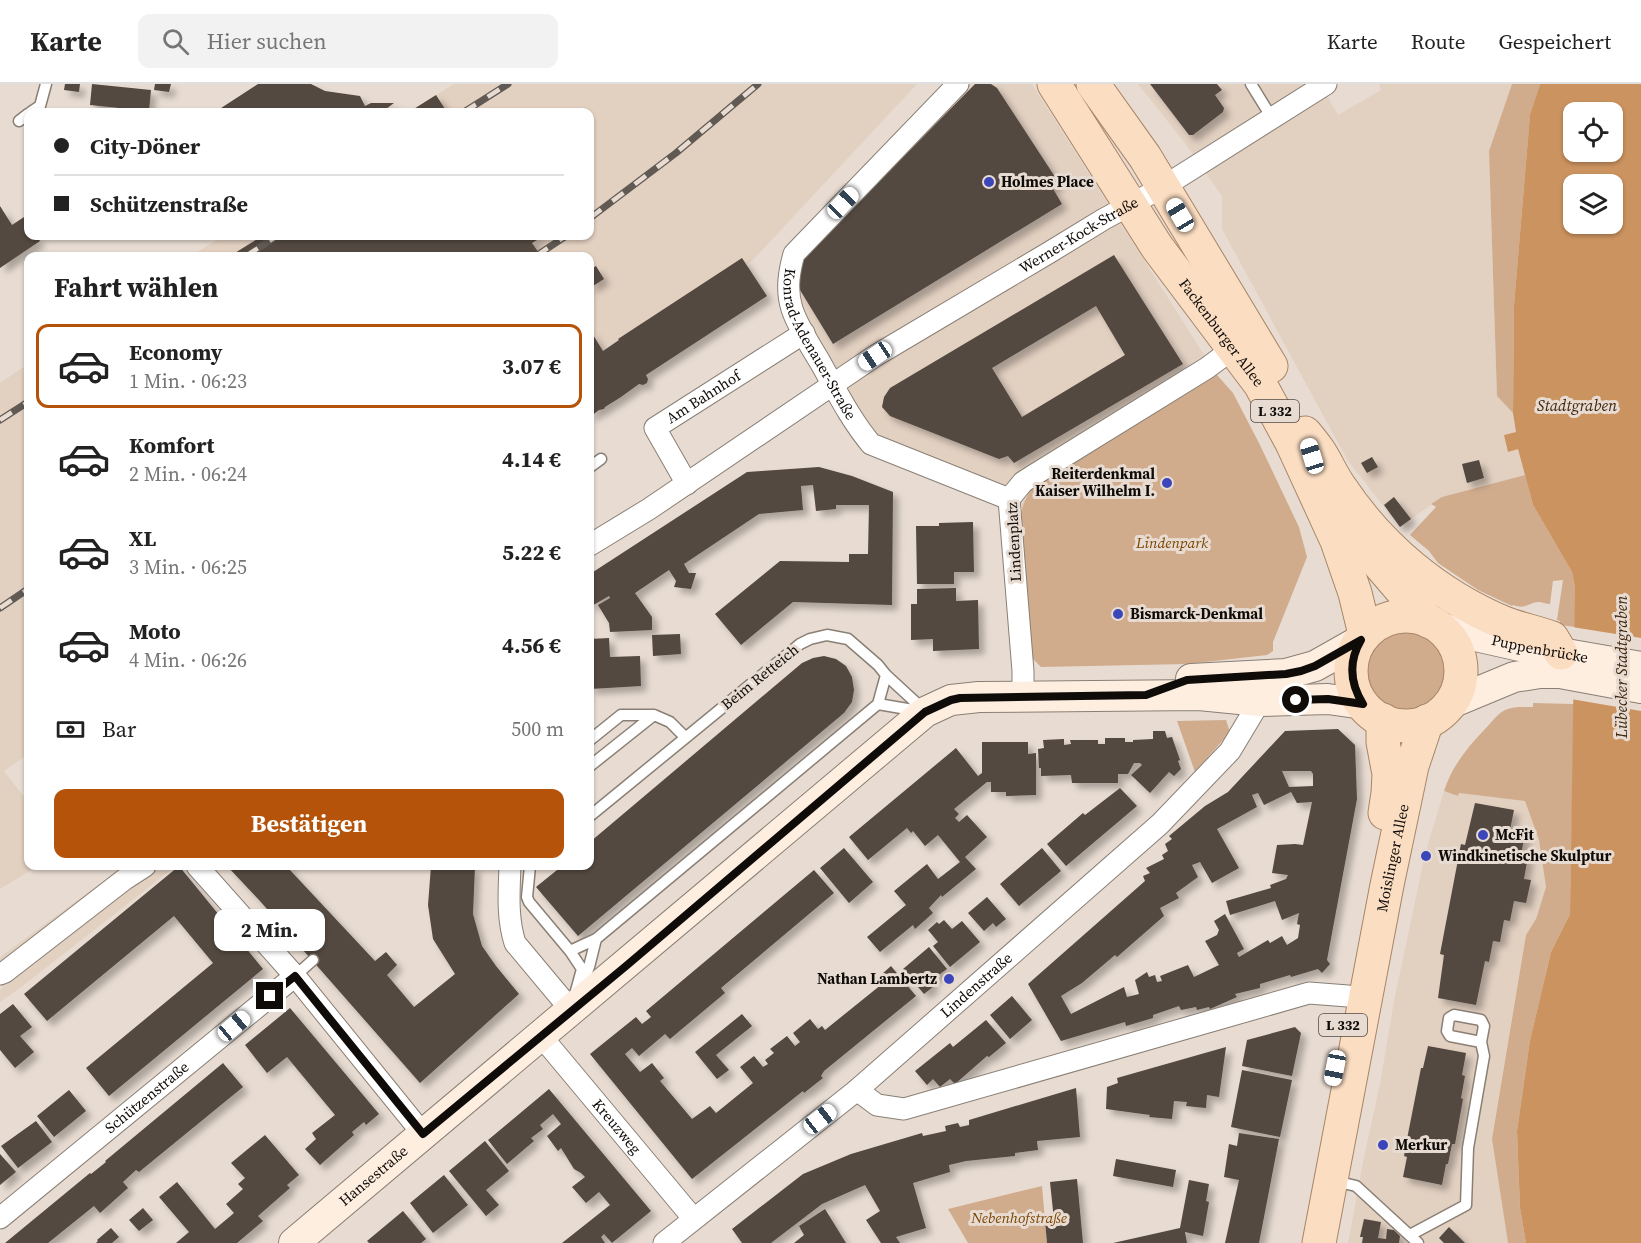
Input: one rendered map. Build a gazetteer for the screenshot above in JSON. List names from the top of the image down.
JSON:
{
  "streets": {
    "main road": ["Fackenburger Allee", "L 332", "Moislinger Allee"],
    "street": [
      "Werner-Kock-Straße",
      "Konrad-Adenauer-Straße",
      "Am Bahnhof",
      "Lindenplatz",
      "Puppenbrücke",
      "Lindenstraße",
      "Schützenstraße",
      "Kreuzweg",
      "Hansestraße"
    ],
    "lane": ["Beim Retteich"]
  },
  "crossings": [
    ["Werner-Kock-Straße", "Fackenburger Allee"],
    ["Werner-Kock-Straße", "Konrad-Adenauer-Straße"],
    ["Fackenburger Allee", "L 332"],
    ["Fackenburger Allee", "Lindenplatz"],
    ["Fackenburger Allee", "Puppenbrücke"],
    ["Fackenburger Allee", "Moislinger Allee"],
    ["Konrad-Adenauer-Straße", "Am Bahnhof"],
    ["Konrad-Adenauer-Straße", "Lindenplatz"],
    ["L 332", "Puppenbrücke"],
    ["L 332", "Moislinger Allee"],
    ["Lindenplatz", "Hansestraße"],
    ["Puppenbrücke", "Moislinger Allee"],
    ["Beim Retteich", "Hansestraße"],
    ["Lindenstraße", "Kreuzweg"],
    ["Kreuzweg", "Hansestraße"]
  ],
  "water": ["Stadtgraben", "Lübecker Stadtgraben"],
  "parks": ["Lindenpark", "Nebenhofstraße"],
  "places": [
    "Holmes Place",
    "Reiterdenkmal Kaiser Wilhelm I.",
    "Bismarck-Denkmal",
    "McFit",
    "Windkinetische Skulptur",
    "Nathan Lambertz",
    "Merkur"
  ],
  "page": {
    "header": "Karte",
    "search": "Hier suchen",
    "nav": ["Karte", "Route", "Gespeichert"],
    "banner": ["City-Döner", "Schützenstraße"],
    "heading": "Fahrt wählen",
    "list": [
      {
        "name": "Economy",
        "note": "1 Min. · 06:23",
        "value": "3.07 €"
      },
      {
        "name": "Komfort",
        "note": "2 Min. · 06:24",
        "value": "4.14 €"
      },
      {
        "name": "XL",
        "note": "3 Min. · 06:25",
        "value": "5.22 €"
      },
      {
        "name": "Moto",
        "note": "4 Min. · 06:26",
        "value": "4.56 €"
      }
    ],
    "pay": ["Bar", "500 m"],
    "buttons": "Bestätigen",
    "bubble": "2 Min."
  }
}
